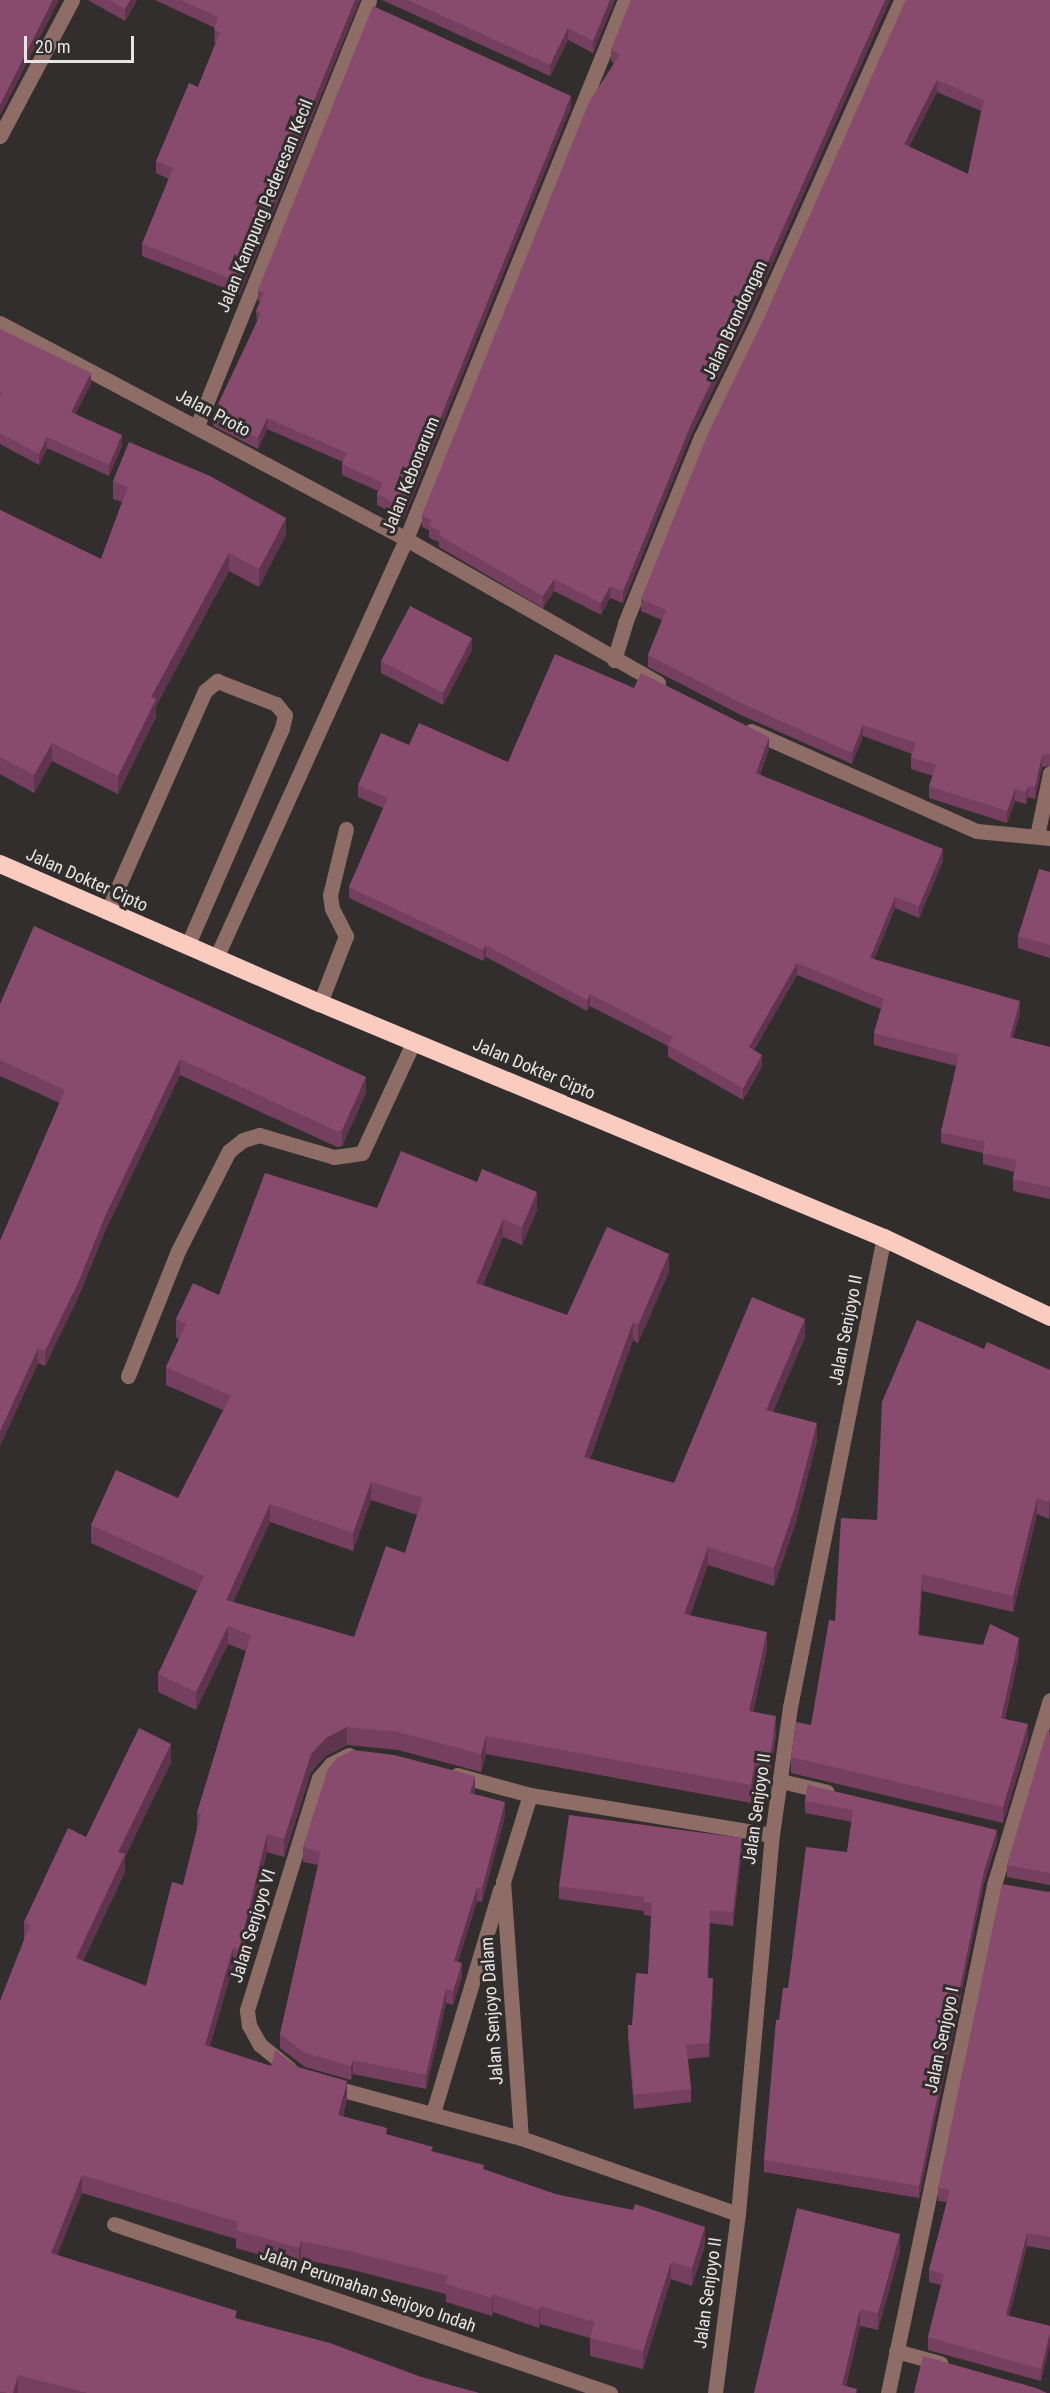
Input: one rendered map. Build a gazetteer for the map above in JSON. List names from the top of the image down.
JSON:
{
  "streets": {
    "highway": ["Jalan Dokter Cipto"],
    "street": [
      "Jalan Kampung Pederesan Kecil",
      "Jalan Brondongan",
      "Jalan Proto",
      "Jalan Kebonarum",
      "Jalan Senjoyo II",
      "Jalan Senjoyo VI",
      "Jalan Senjoyo Dalam",
      "Jalan Senjoyo I",
      "Jalan Perumahan Senjoyo Indah"
    ]
  },
  "crossings": [
    ["Jalan Kampung Pederesan Kecil", "Jalan Proto"],
    ["Jalan Brondongan", "Jalan Proto"],
    ["Jalan Proto", "Jalan Kebonarum"],
    ["Jalan Kebonarum", "Jalan Dokter Cipto"],
    ["Jalan Dokter Cipto", "Jalan Senjoyo II"],
    ["Jalan Senjoyo II", "Jalan Senjoyo VI"],
    ["Jalan Senjoyo VI", "Jalan Senjoyo Dalam"]
  ],
  "scale_bar": "20 m"
}
